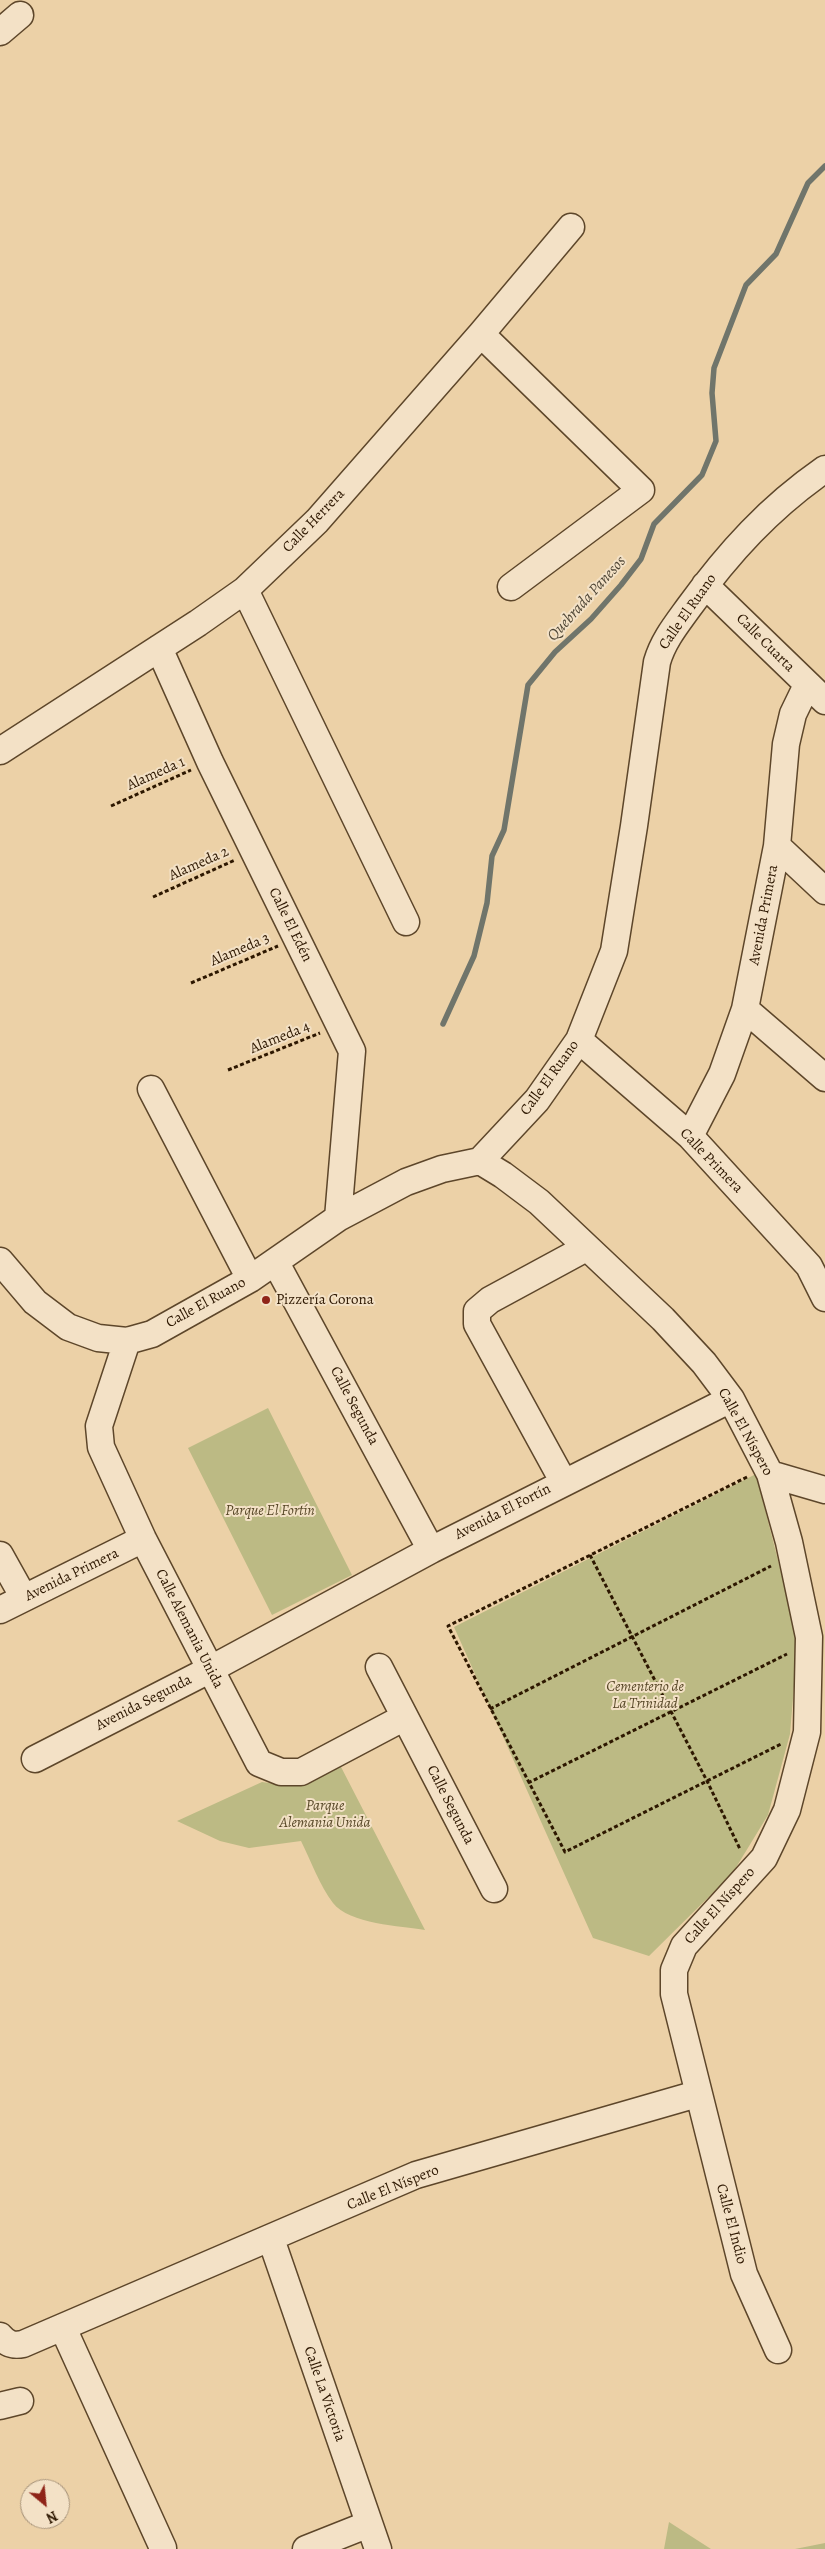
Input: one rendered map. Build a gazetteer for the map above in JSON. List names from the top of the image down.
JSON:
{
  "streets": {
    "street": [
      "Calle Herrera",
      "Calle El Ruano",
      "Calle Cuarta",
      "Avenida Primera",
      "Calle El Edén",
      "Calle Primera",
      "Calle Segunda",
      "Calle El Níspero",
      "Avenida El Fortín",
      "Calle Alemania Unida",
      "Avenida Segunda",
      "Calle El Indio",
      "Calle La Victoria"
    ],
    "path": [
      "Alameda 1",
      "Alameda 2",
      "Alameda 3",
      "Alameda 4"
    ]
  },
  "crossings": [
    ["Calle Herrera", "Calle El Edén"],
    ["Calle El Ruano", "Calle Cuarta"],
    ["Calle El Ruano", "Calle El Edén"],
    ["Calle El Ruano", "Calle Primera"],
    ["Calle El Ruano", "Calle Segunda"],
    ["Calle El Ruano", "Calle El Níspero"],
    ["Calle El Ruano", "Calle Alemania Unida"],
    ["Calle Cuarta", "Avenida Primera"],
    ["Alameda 1", "Calle El Edén"],
    ["Alameda 2", "Calle El Edén"],
    ["Avenida Primera", "Calle Primera"],
    ["Avenida Primera", "Calle Alemania Unida"],
    ["Calle El Edén", "Alameda 3"],
    ["Calle El Edén", "Alameda 4"],
    ["Calle Segunda", "Avenida El Fortín"],
    ["Calle Segunda", "Calle Alemania Unida"],
    ["Calle El Níspero", "Avenida El Fortín"],
    ["Calle El Níspero", "Calle El Indio"],
    ["Calle El Níspero", "Calle La Victoria"],
    ["Avenida El Fortín", "Avenida Segunda"],
    ["Calle Alemania Unida", "Avenida Segunda"]
  ],
  "water": ["Quebrada Panesos"],
  "parks": ["Parque El Fortín", "Cementerio de La Trinidad", "Parque Alemania Unida"],
  "places": ["Pizzería Corona"],
  "north": "bottom right"
}
